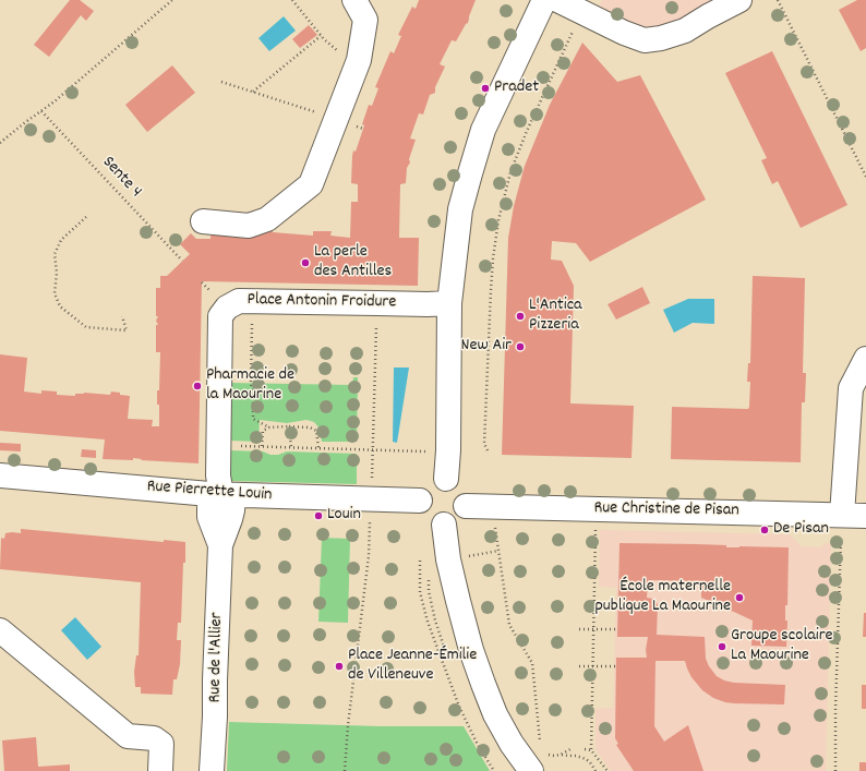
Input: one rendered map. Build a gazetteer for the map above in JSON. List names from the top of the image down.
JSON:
{
  "streets": {
    "street": [
      "Place Antonin Froidure",
      "Rue Pierrette Louin",
      "Rue Christine de Pisan",
      "Rue de l'Allier"
    ],
    "path": ["Sente 4"]
  },
  "crossings": [
    ["Place Antonin Froidure", "Rue Pierrette Louin"],
    ["Place Antonin Froidure", "Rue de l'Allier"],
    ["Rue Pierrette Louin", "Rue Christine de Pisan"],
    ["Rue Pierrette Louin", "Rue de l'Allier"]
  ],
  "places": [
    "Pradet",
    "La perle des Antilles",
    "L'Antica Pizzeria",
    "New Air",
    "Pharmacie de la Maourine",
    "Louin",
    "De Pisan",
    "École maternelle publique La Maourine",
    "Groupe scolaire La Maourine",
    "Place Jeanne-Émilie de Villeneuve"
  ]
}
